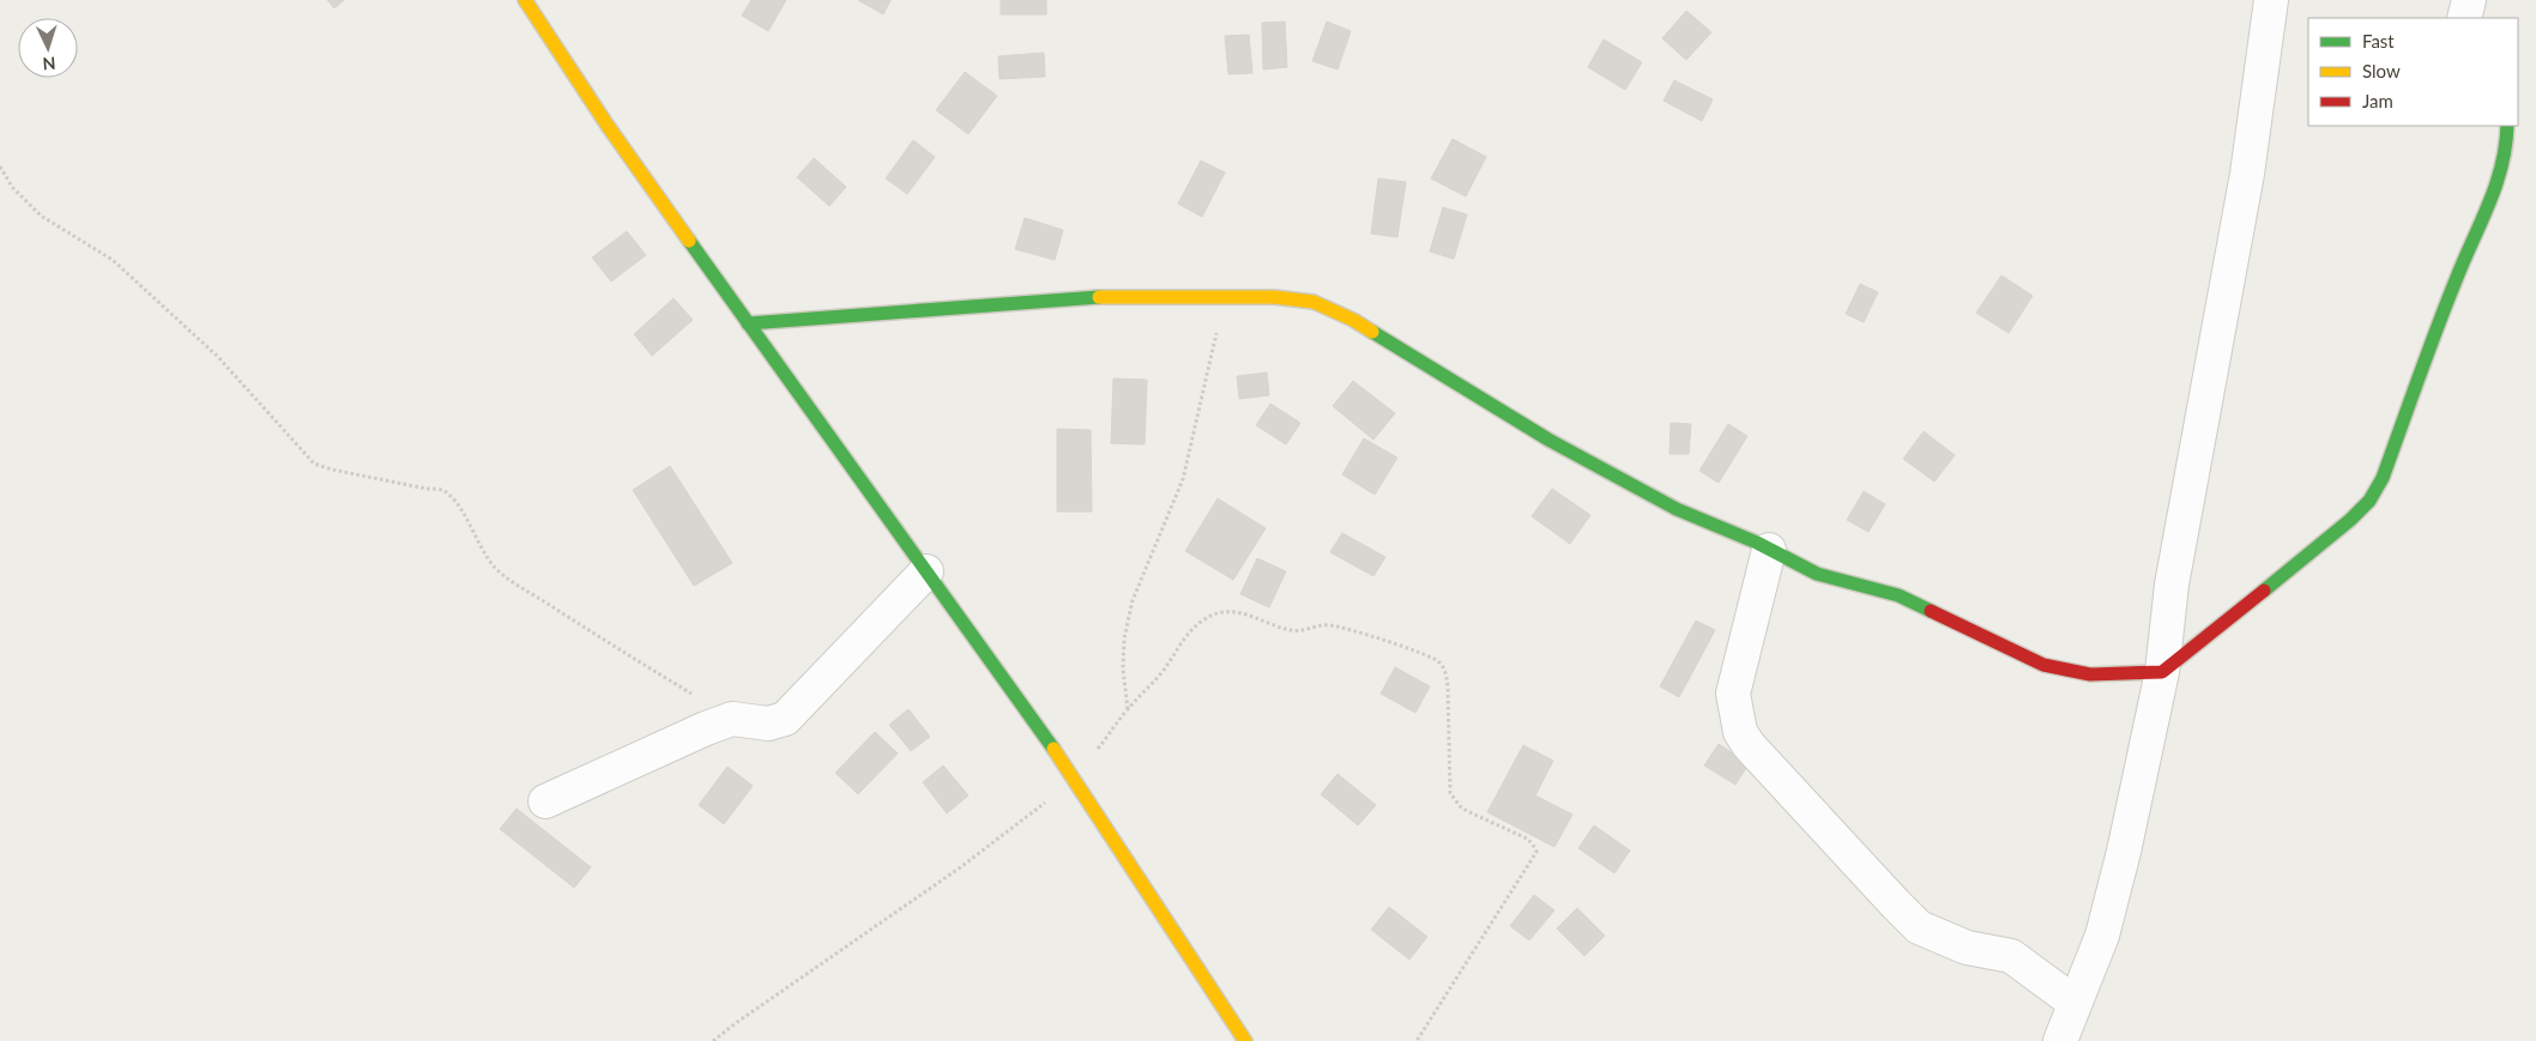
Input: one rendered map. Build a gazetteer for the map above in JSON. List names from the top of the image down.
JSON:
{
  "legend": ["Fast", "Slow", "Jam"],
  "north": "bottom"
}
